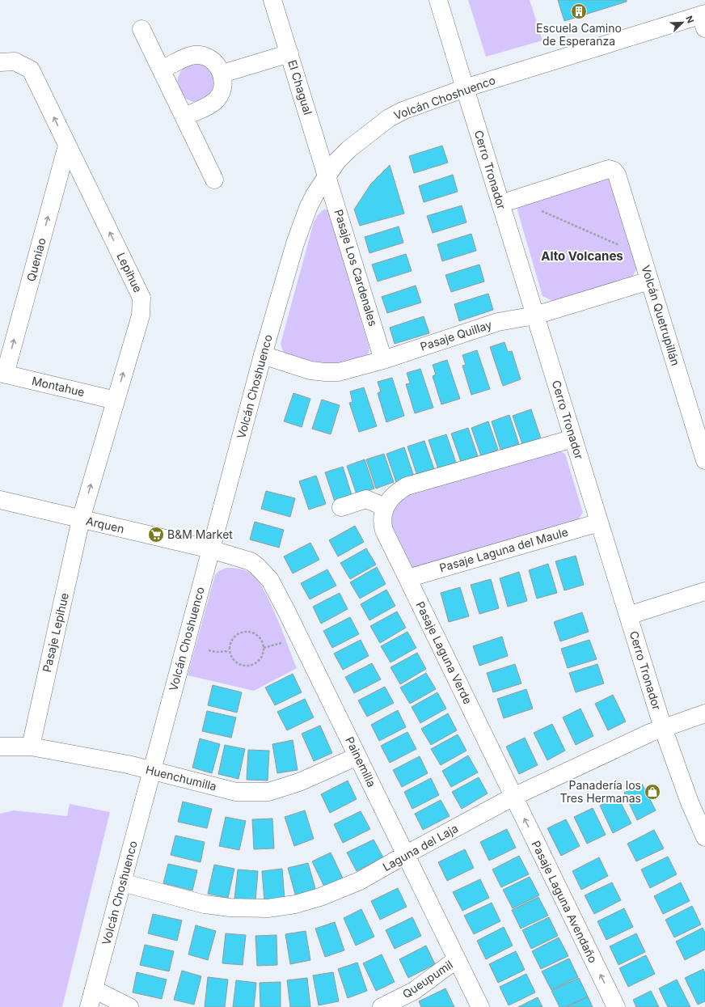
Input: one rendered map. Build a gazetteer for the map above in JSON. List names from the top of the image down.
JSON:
{
  "streets": {
    "street": [
      "El Chagual",
      "Volcán Choshuenco",
      "Cerro Tronador",
      "Queniao",
      "Pasaje Los Cardenales",
      "Lepihue",
      "Volcán Quetrupillán",
      "Pasaje Quillay",
      "Montahue",
      "Arquen",
      "Pasaje Laguna del Maule",
      "Pasaje Lepihue",
      "Pasaje Laguna Verde",
      "Painemilla",
      "Huenchumilla",
      "Laguna del Laja",
      "Pasaje Laguna Avendaño",
      "Queupumil"
    ]
  },
  "crossings": [
    ["El Chagual", "Volcán Choshuenco"],
    ["El Chagual", "Pasaje Los Cardenales"],
    ["Volcán Choshuenco", "Cerro Tronador"],
    ["Volcán Choshuenco", "Pasaje Los Cardenales"],
    ["Volcán Choshuenco", "Pasaje Quillay"],
    ["Volcán Choshuenco", "Arquen"],
    ["Volcán Choshuenco", "Painemilla"],
    ["Volcán Choshuenco", "Huenchumilla"],
    ["Volcán Choshuenco", "Laguna del Laja"],
    ["Cerro Tronador", "Volcán Quetrupillán"],
    ["Cerro Tronador", "Pasaje Quillay"],
    ["Cerro Tronador", "Pasaje Laguna del Maule"],
    ["Cerro Tronador", "Pasaje Laguna Verde"],
    ["Cerro Tronador", "Laguna del Laja"],
    ["Queniao", "Lepihue"],
    ["Queniao", "Montahue"],
    ["Pasaje Los Cardenales", "Pasaje Quillay"],
    ["Lepihue", "Montahue"],
    ["Lepihue", "Arquen"],
    ["Lepihue", "Pasaje Lepihue"],
    ["Volcán Quetrupillán", "Pasaje Quillay"],
    ["Arquen", "Pasaje Lepihue"],
    ["Arquen", "Painemilla"],
    ["Pasaje Laguna del Maule", "Pasaje Laguna Verde"],
    ["Pasaje Lepihue", "Huenchumilla"],
    ["Pasaje Laguna Verde", "Laguna del Laja"],
    ["Pasaje Laguna Verde", "Pasaje Laguna Avendaño"],
    ["Painemilla", "Huenchumilla"],
    ["Painemilla", "Laguna del Laja"],
    ["Painemilla", "Queupumil"],
    ["Laguna del Laja", "Pasaje Laguna Avendaño"]
  ],
  "one_way": ["Queniao", "Pasaje Laguna Avendaño"],
  "districts": ["Alto Volcanes"],
  "places": {
    "building": ["Escuela Camino de Esperanza"],
    "supermarket": ["B&M Market"],
    "shop": ["Panadería los Tres Hermanas"]
  },
  "north": "top right"
}
